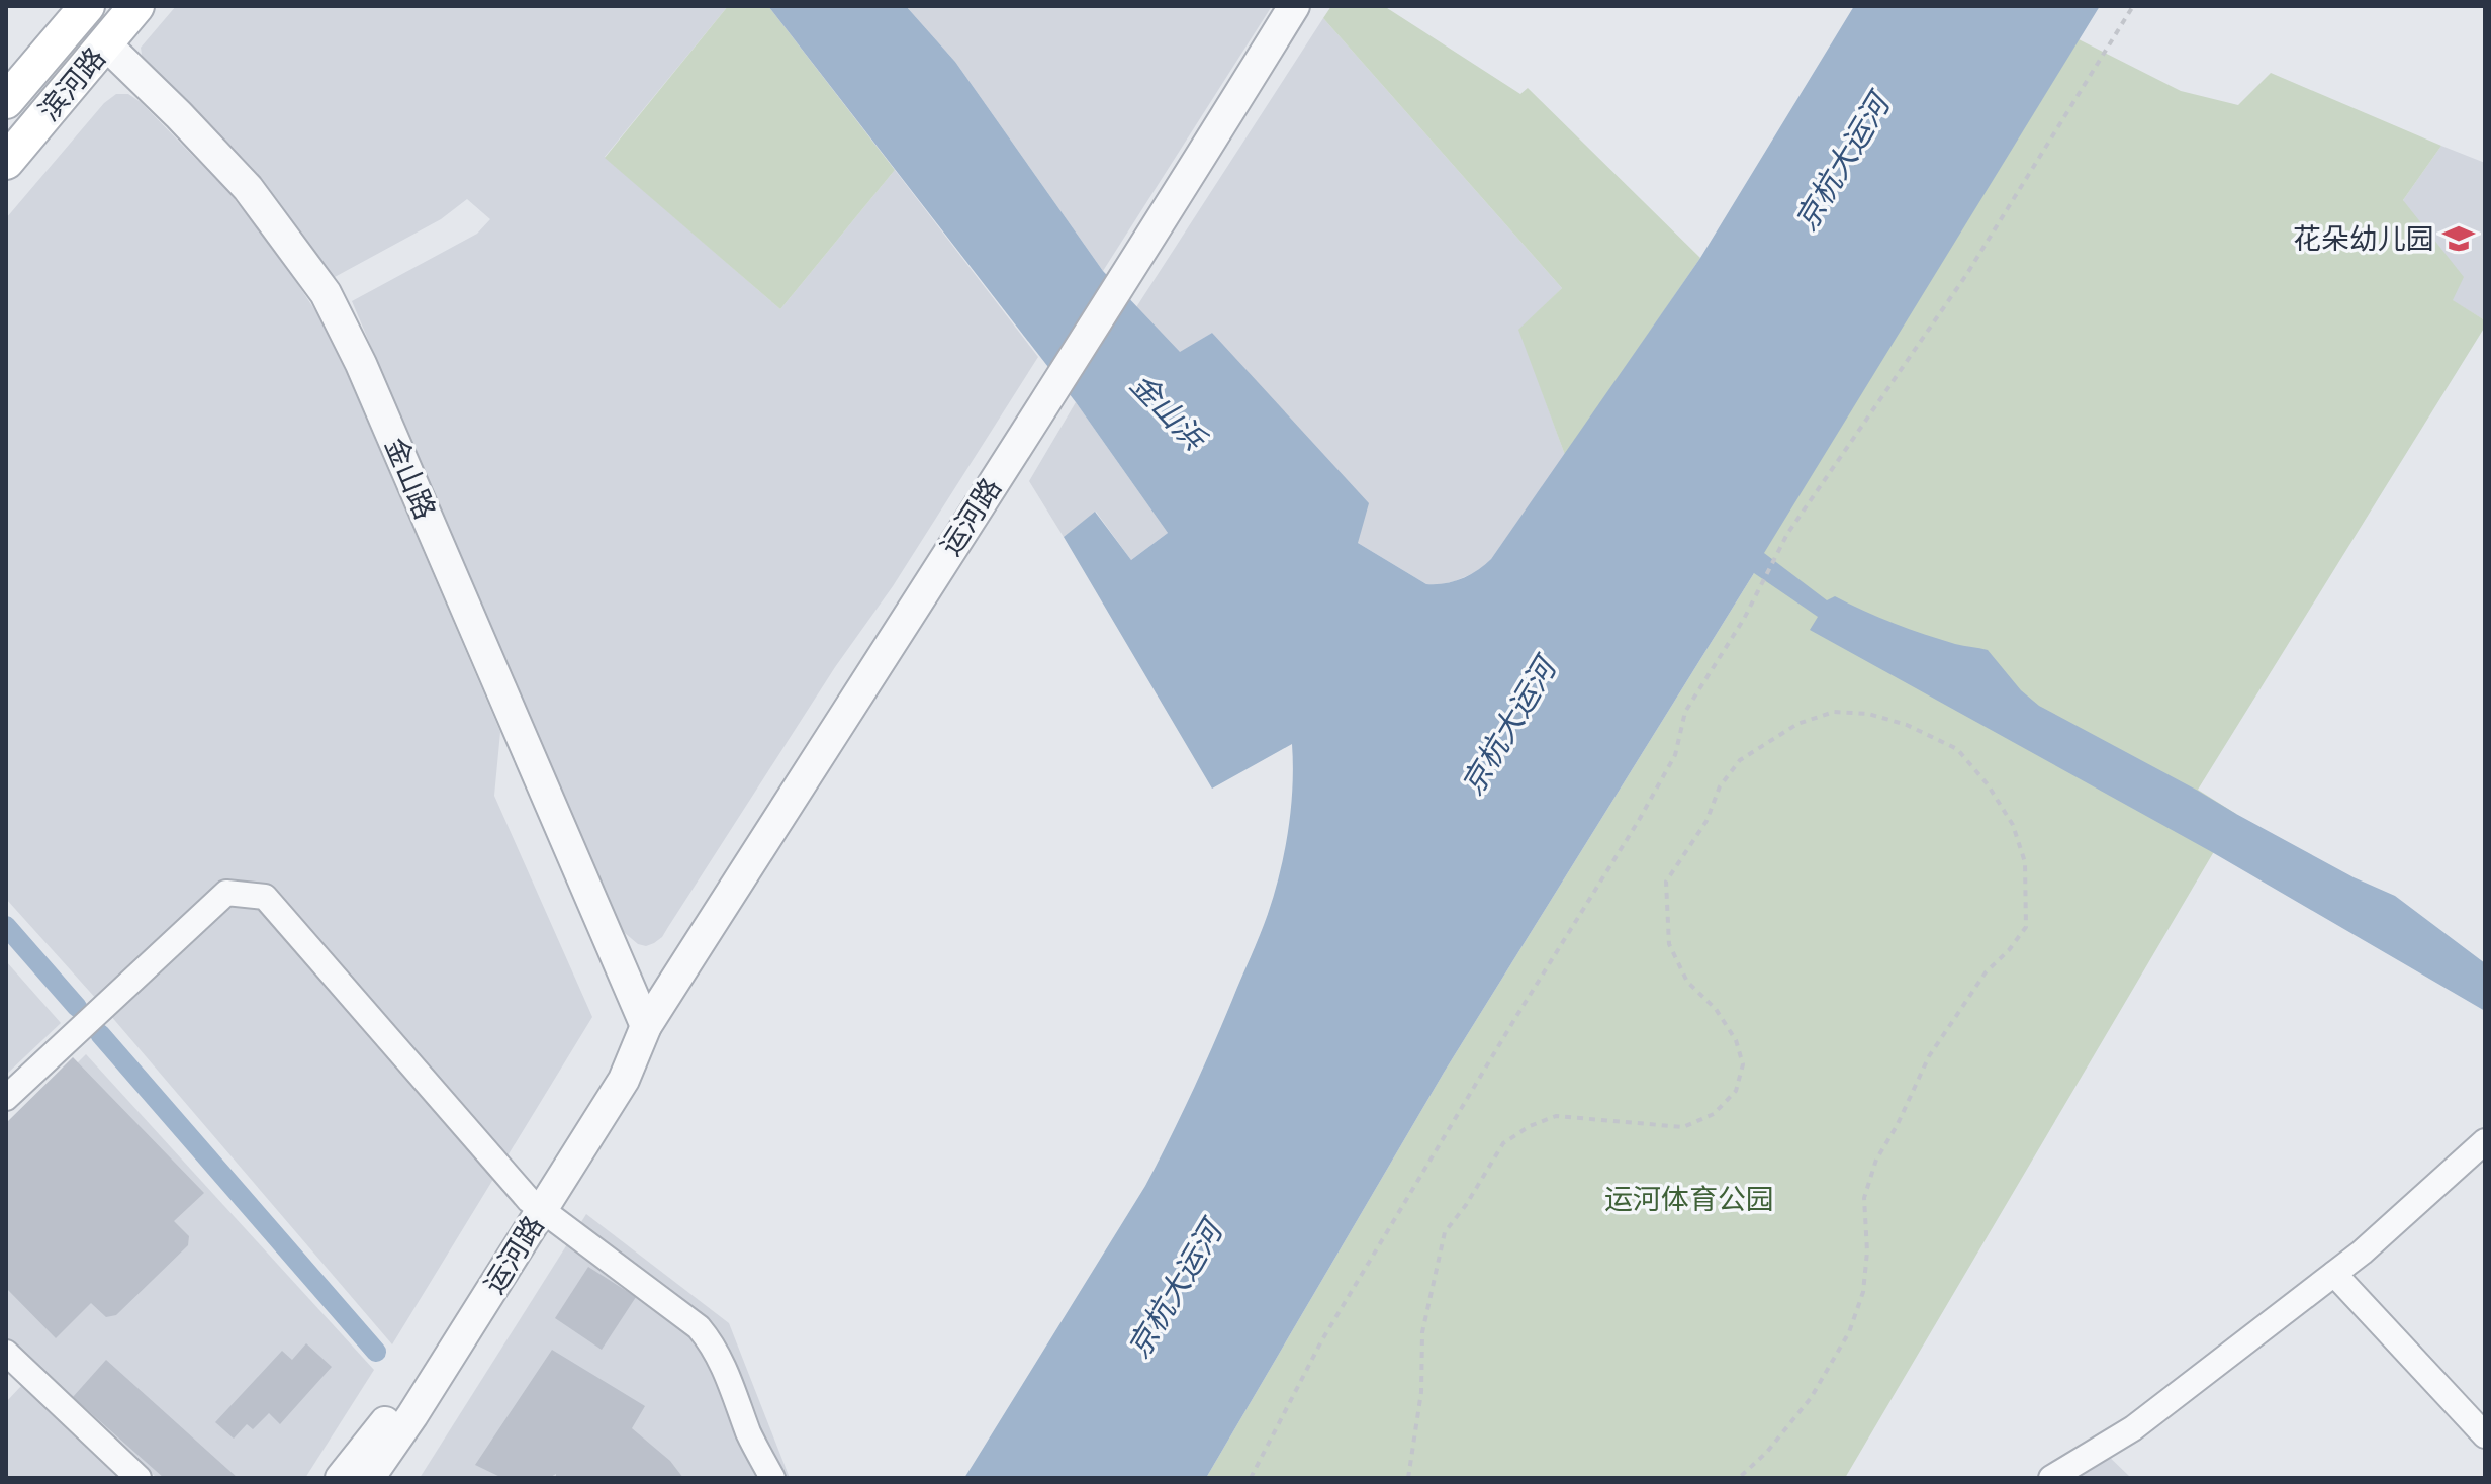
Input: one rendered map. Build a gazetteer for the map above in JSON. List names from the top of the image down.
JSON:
{
  "streets": {
    "main road": ["滨河路", "金山路"],
    "street": ["运河路"]
  },
  "crossings": [
    ["滨河路", "金山路"],
    ["金山路", "运河路"]
  ],
  "water": ["京杭大运河", "金山浜"],
  "parks": ["运河体育公园"],
  "places": {
    "school or university": ["花朵幼儿园"]
  }
}
